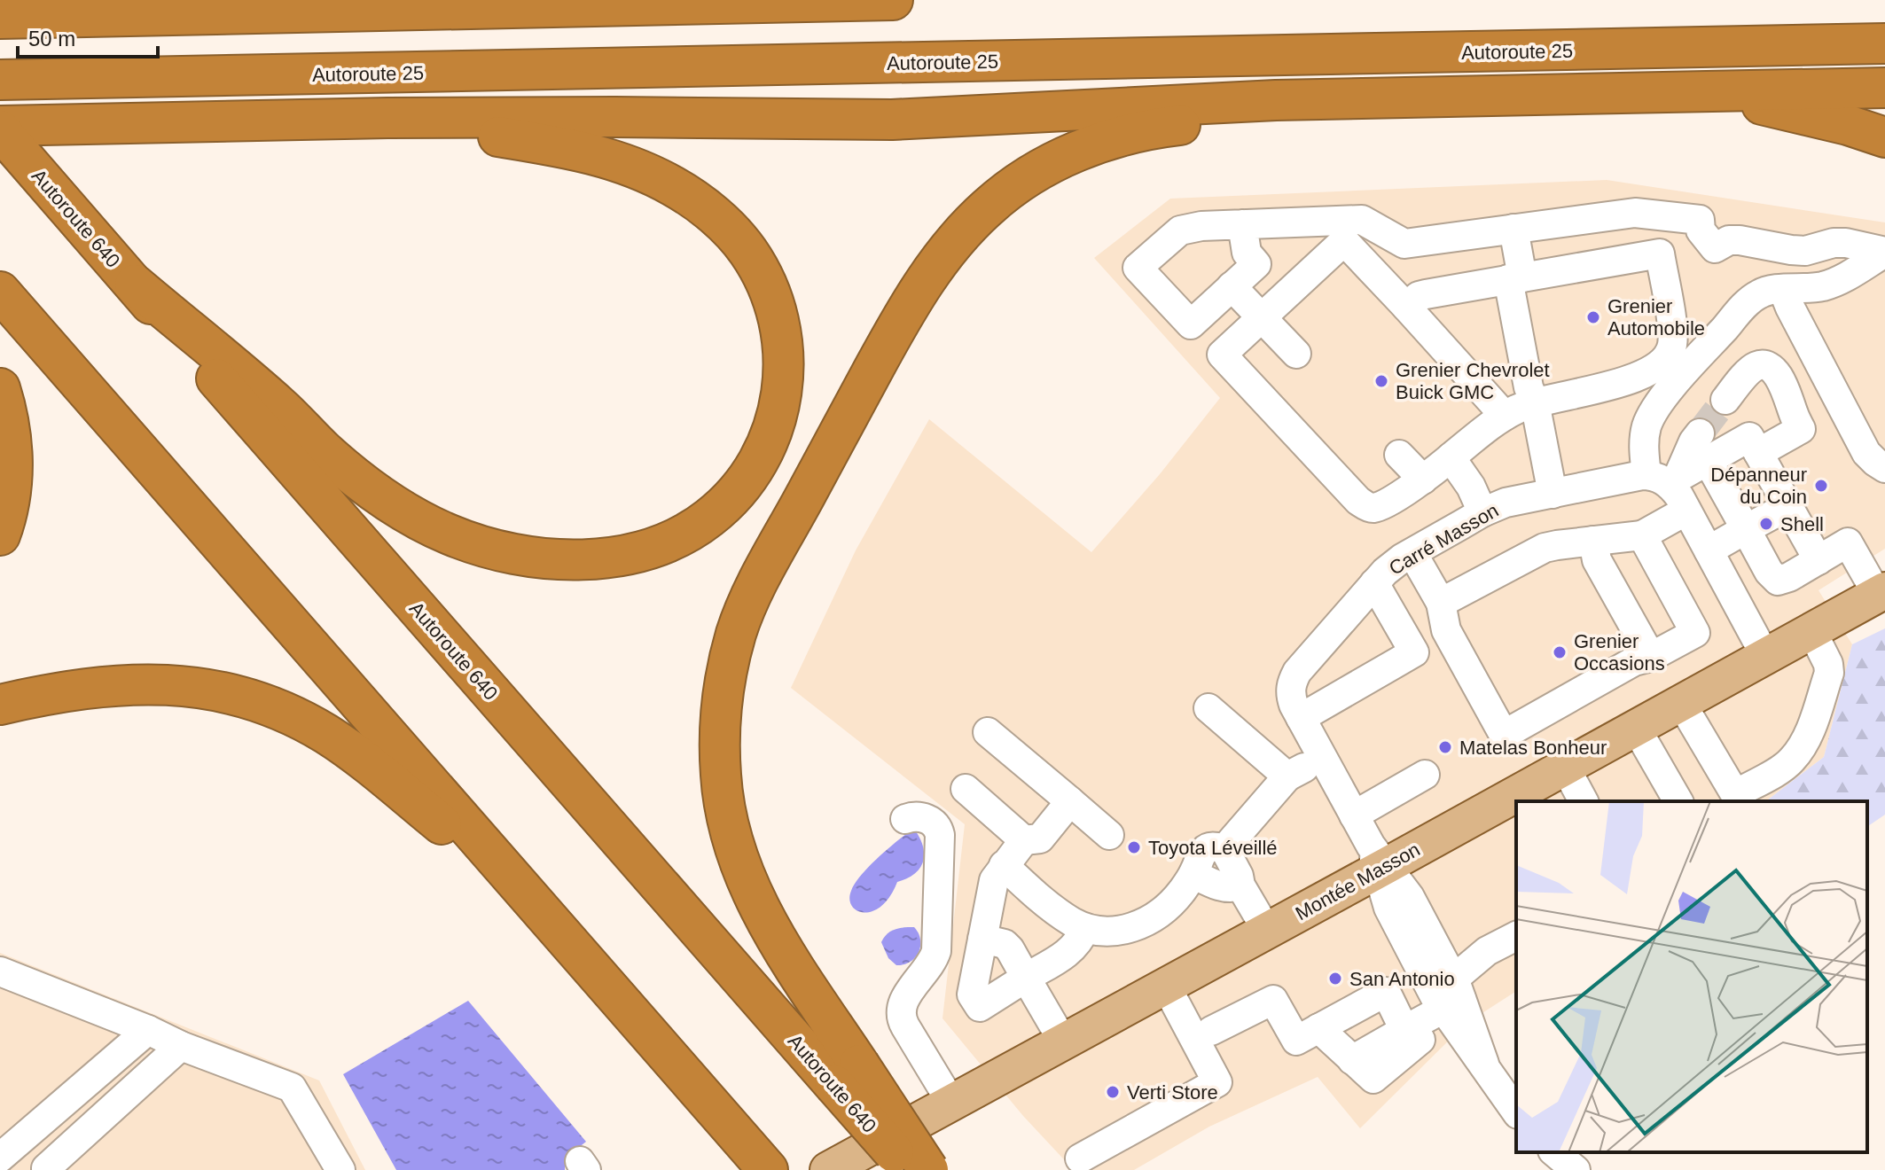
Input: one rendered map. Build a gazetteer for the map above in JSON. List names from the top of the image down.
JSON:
{
  "streets": {
    "highway": ["Autoroute 25", "Autoroute 640"],
    "main road": ["Montée Masson"],
    "street": ["Carré Masson"]
  },
  "crossings": [
    ["Carré Masson", "Montée Masson"]
  ],
  "places": [
    "Grenier Automobile",
    "Grenier Chevrolet Buick GMC",
    "Dépanneur du Coin",
    "Shell",
    "Grenier Occasions",
    "Matelas Bonheur",
    "Toyota Léveillé",
    "San Antonio",
    "Verti Store"
  ],
  "scale_bar": "50 m"
}
